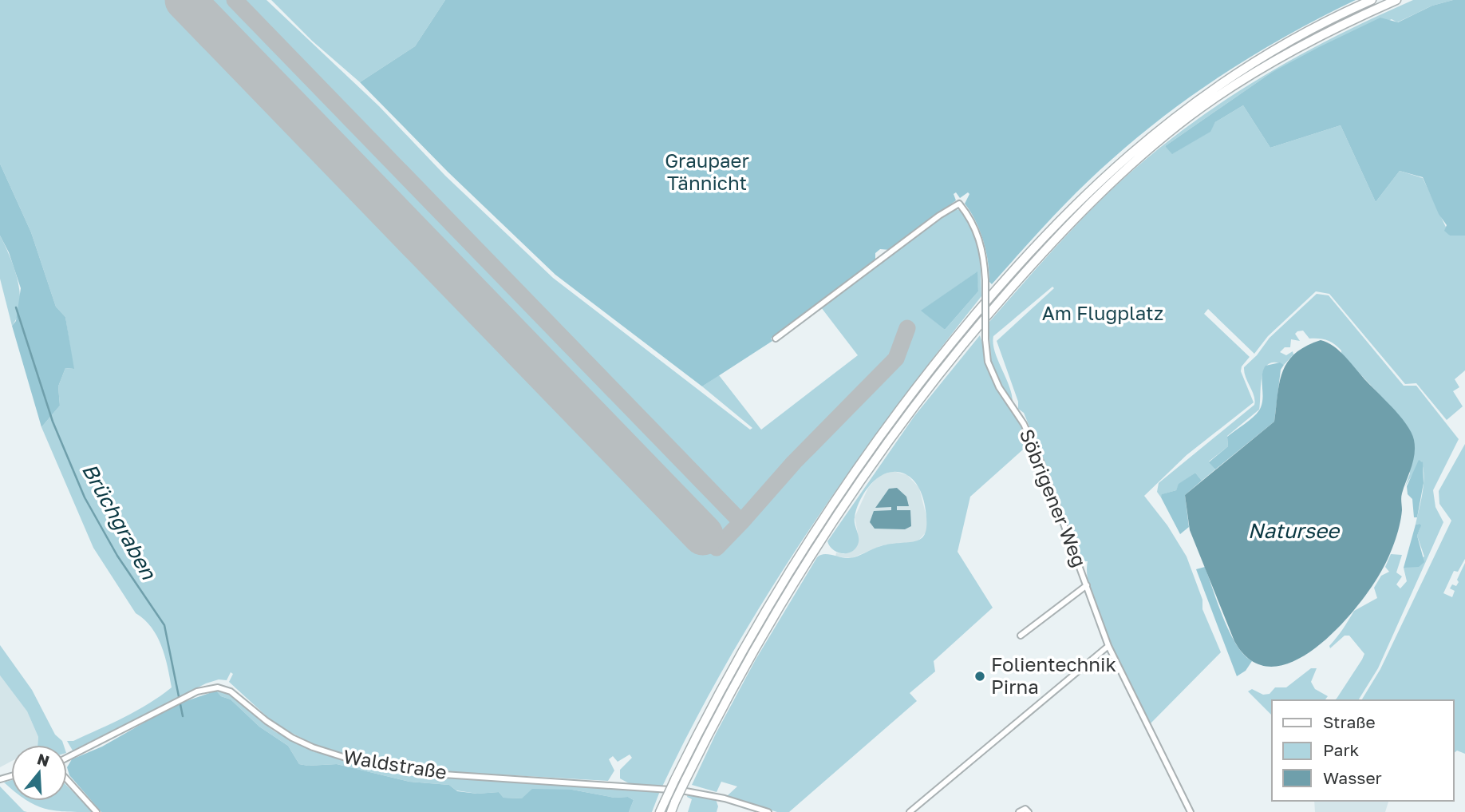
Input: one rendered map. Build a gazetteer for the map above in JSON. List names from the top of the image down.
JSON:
{
  "streets": {
    "street": ["Söbrigener Weg", "Waldstraße"]
  },
  "water": ["Brüchgraben", "Natursee"],
  "parks": ["Graupaer Tännicht", "Am Flugplatz"],
  "places": ["Folientechnik Pirna"],
  "legend": ["Straße", "Park", "Wasser"],
  "north": "top"
}
